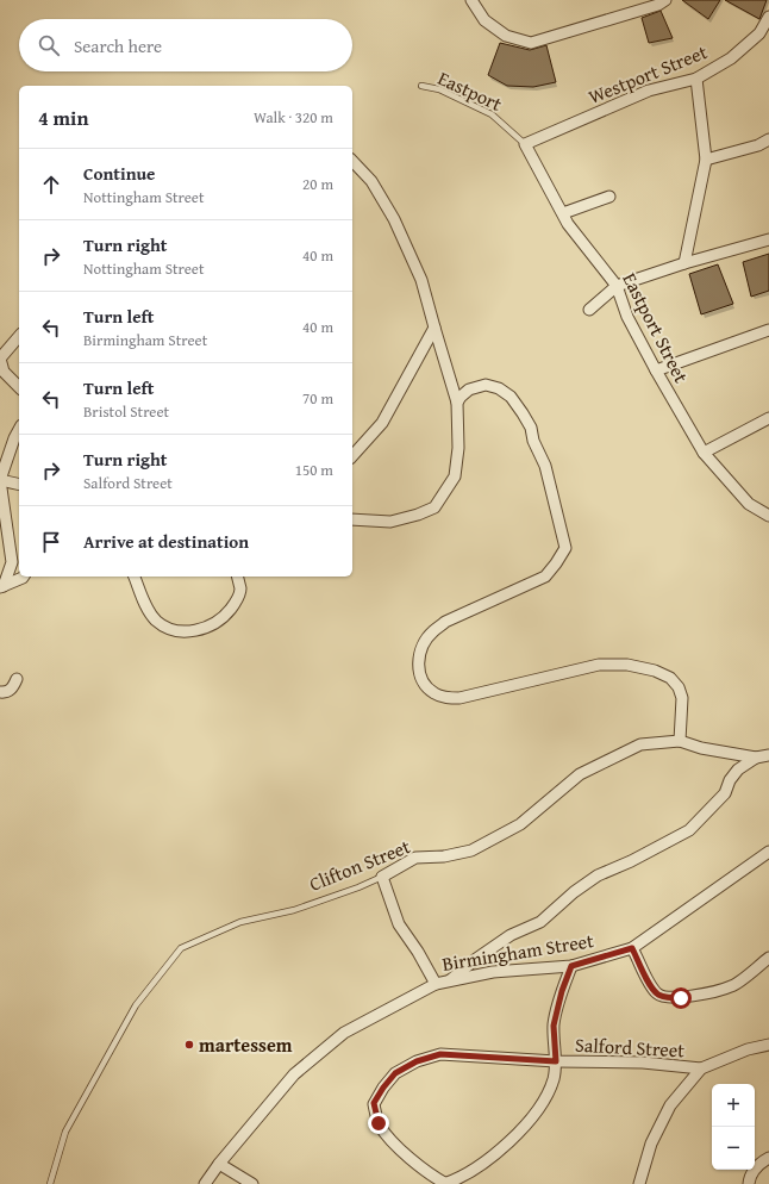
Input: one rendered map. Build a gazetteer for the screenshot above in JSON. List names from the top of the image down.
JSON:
{
  "streets": {
    "street": [
      "Westport Street",
      "Eastport Street",
      "Clifton Street",
      "Birmingham Street",
      "Salford Street"
    ],
    "lane": ["Eastport"]
  },
  "crossings": [
    ["Westport Street", "Eastport"],
    ["Westport Street", "Eastport Street"],
    ["Eastport", "Eastport Street"]
  ],
  "places": ["martessem"],
  "page": {
    "search": "Search here",
    "heading": ["4 min", "Walk · 320 m"],
    "list": [
      ["Continue", "Nottingham Street", "20 m"],
      ["Turn right", "Nottingham Street", "40 m"],
      ["Turn left", "Birmingham Street", "40 m"],
      ["Turn left", "Bristol Street", "70 m"],
      ["Turn right", "Salford Street", "150 m"],
      "Arrive at destination"
    ],
    "map_buttons": ["+", "−"]
  }
}
